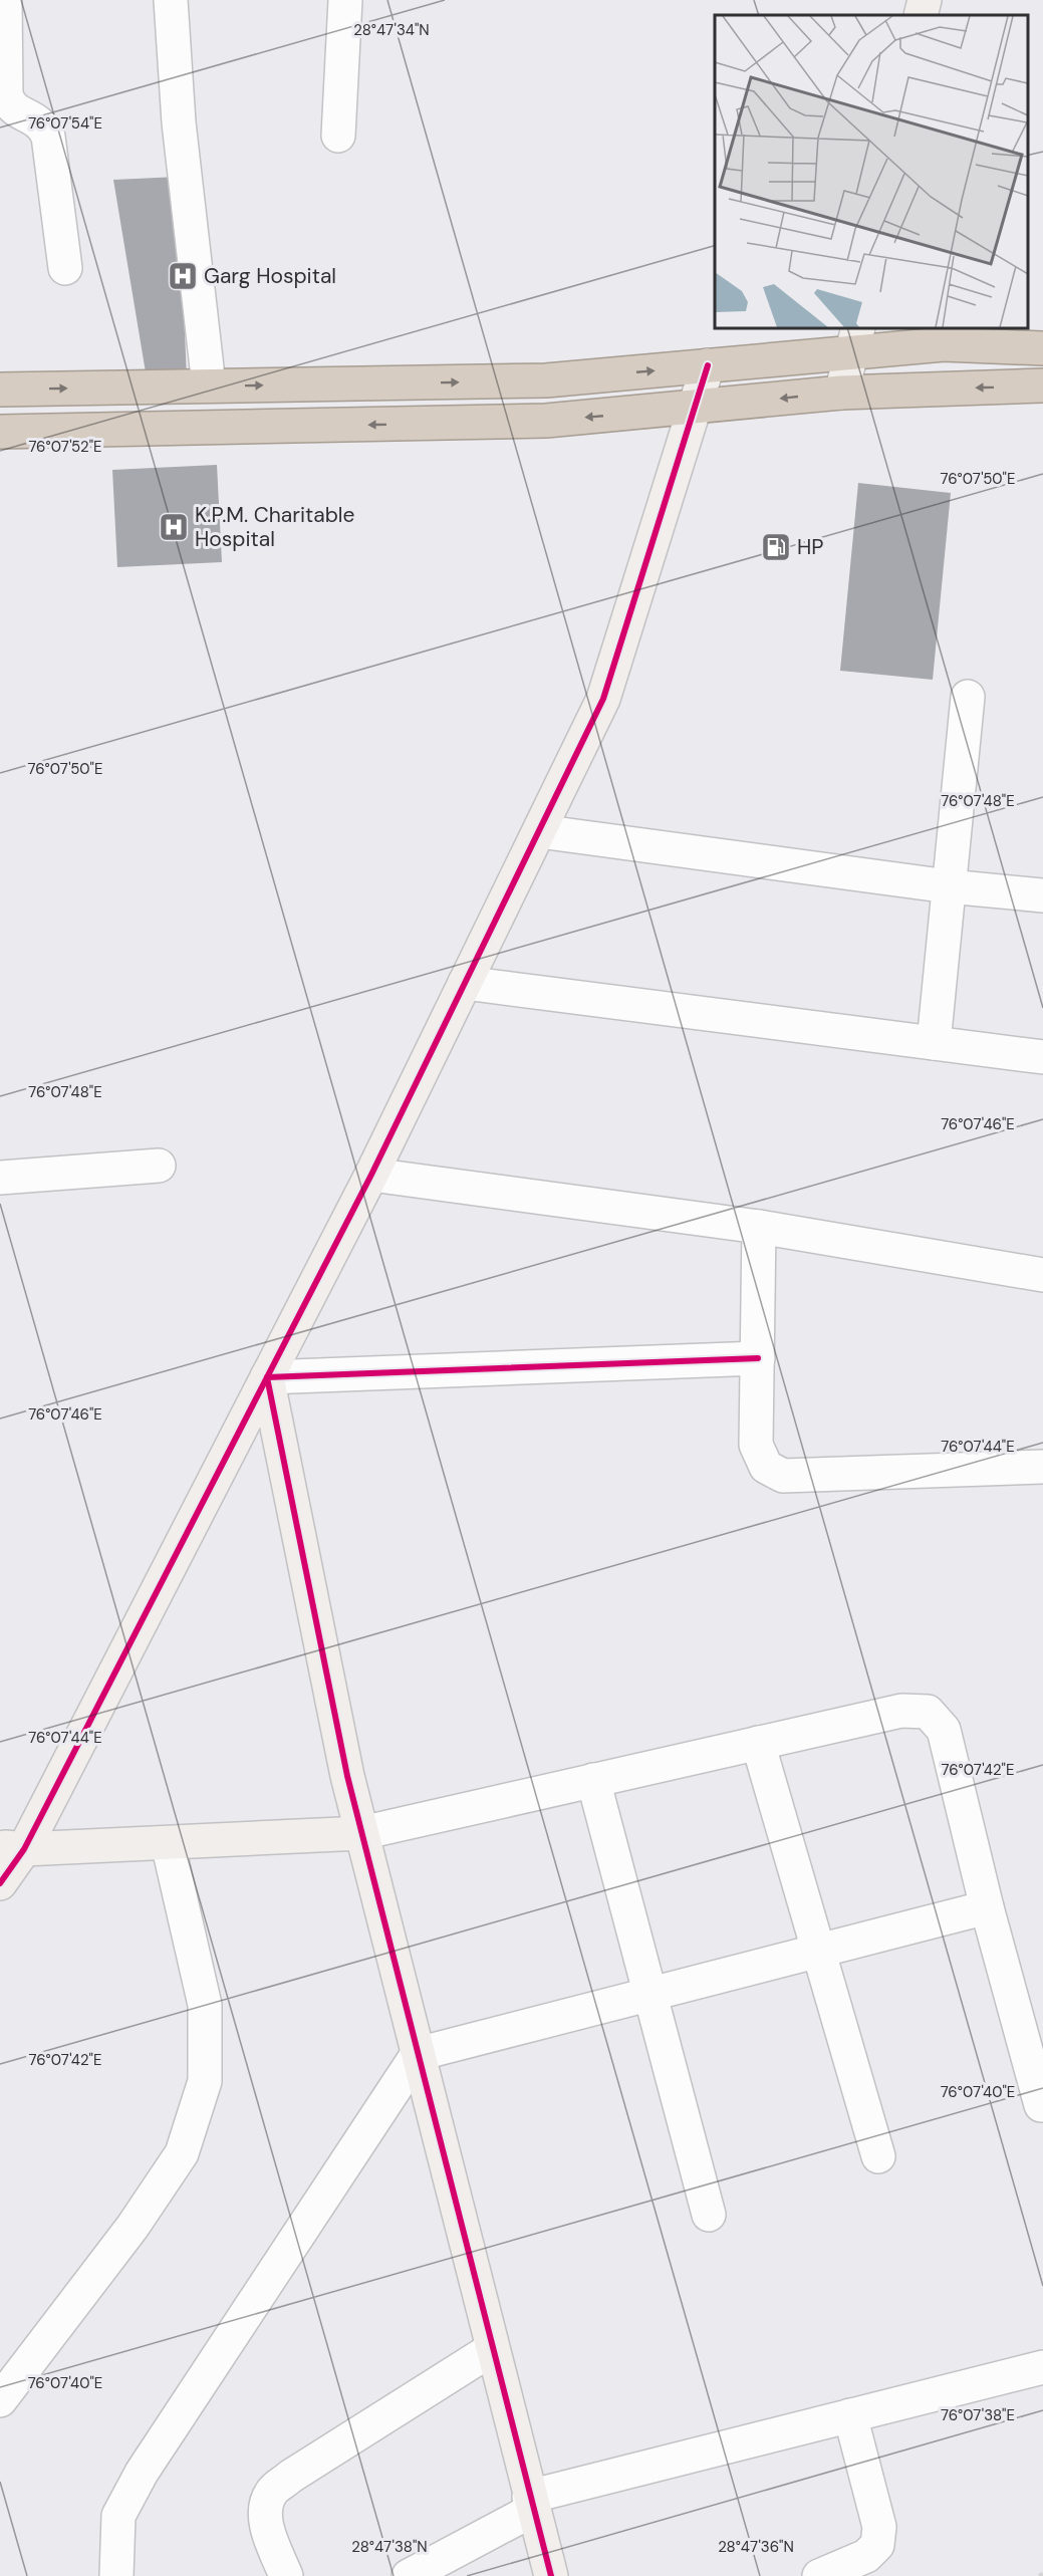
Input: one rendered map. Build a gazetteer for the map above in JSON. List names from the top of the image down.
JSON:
{
  "places": {
    "hospital": ["Garg Hospital", "K.P.M. Charitable Hospital"],
    "fuel station": ["HP"]
  },
  "coordinates": [
    "28°47'34\"N",
    "76°07'54\"E",
    "76°07'52\"E",
    "76°07'50\"E",
    "76°07'48\"E",
    "76°07'46\"E",
    "76°07'44\"E",
    "76°07'42\"E",
    "76°07'40\"E",
    "76°07'38\"E",
    "28°47'38\"N",
    "28°47'36\"N"
  ]
}
